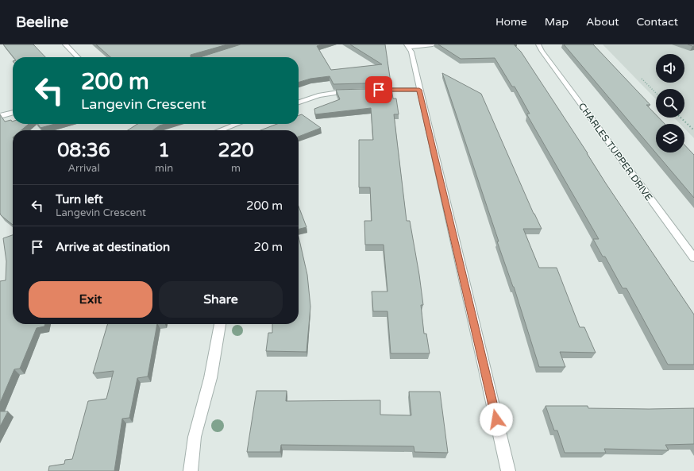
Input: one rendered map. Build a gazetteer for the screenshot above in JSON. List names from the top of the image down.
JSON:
{
  "streets": {
    "street": ["CHARLES TUPPER DRIVE"]
  },
  "page": {
    "header": "Beeline",
    "nav": [
      "Home",
      "Map",
      "About",
      "Contact"
    ],
    "turn": ["200 m", "Langevin Crescent"],
    "eta": [
      "08:36",
      "Arrival",
      "1",
      "min",
      "220",
      "m"
    ],
    "list": [
      {
        "name": "Turn left",
        "note": "Langevin Crescent",
        "value": "200 m"
      },
      {
        "name": "Arrive at destination",
        "value": "20 m"
      }
    ],
    "buttons": ["Exit", "Share"]
  }
}
